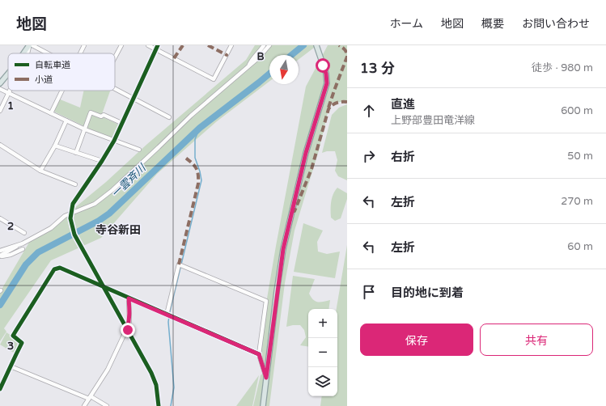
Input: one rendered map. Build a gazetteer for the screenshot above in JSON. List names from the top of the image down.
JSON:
{
  "districts": ["寺谷新田"],
  "water": ["一雲斉川"],
  "legend": ["自転車道", "小道"],
  "north": "bottom",
  "page": {
    "header": "地図",
    "nav": [
      "ホーム",
      "地図",
      "概要",
      "お問い合わせ"
    ],
    "heading": ["13 分", "徒歩 · 980 m"],
    "list": [
      ["直進", "上野部豊田竜洋線", "600 m"],
      ["右折", "50 m"],
      ["左折", "270 m"],
      ["左折", "60 m"],
      "目的地に到着"
    ],
    "map_buttons": ["+", "−"],
    "buttons": ["保存", "共有"]
  },
  "grid": {
    "columns": ["B"],
    "rows": ["1", "2", "3"]
  }
}
